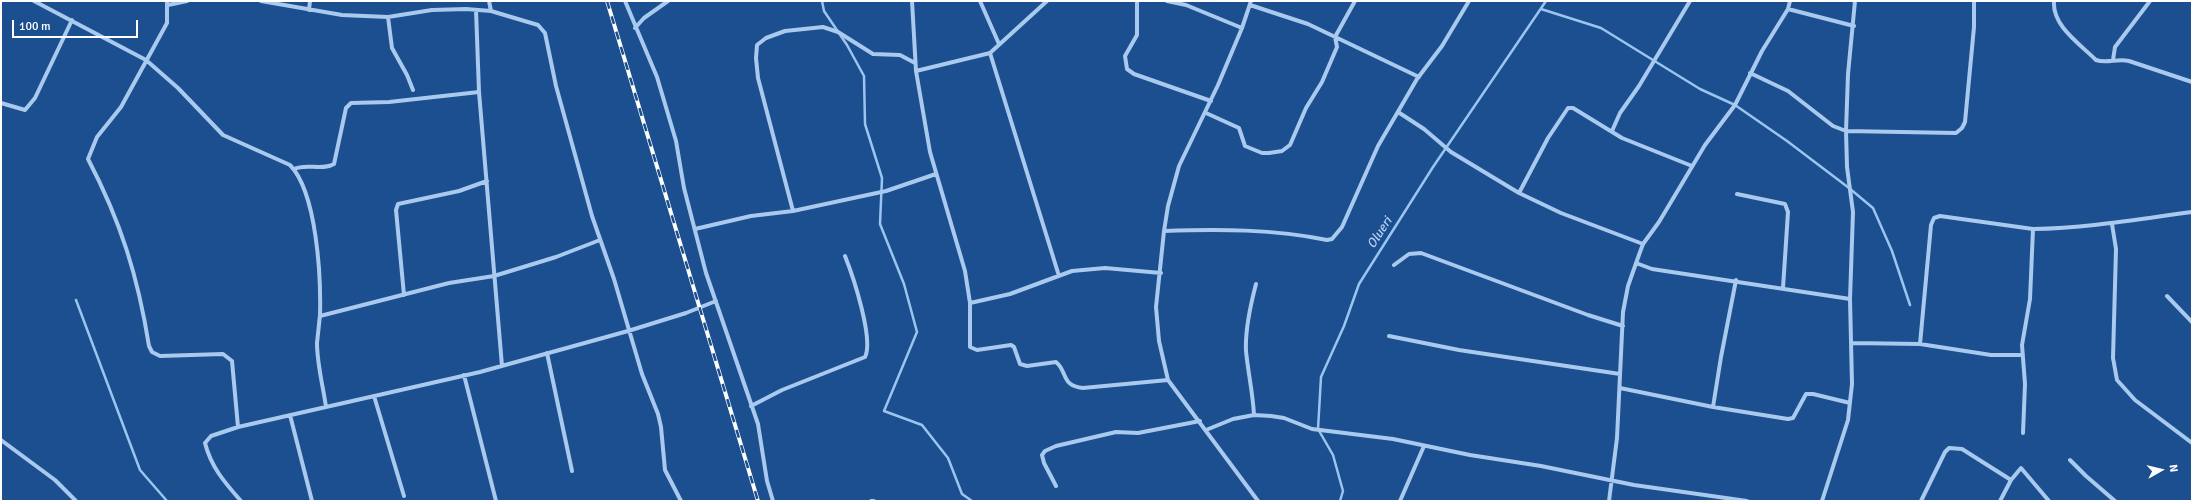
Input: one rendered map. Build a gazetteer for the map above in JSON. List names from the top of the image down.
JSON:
{
  "water": ["Olueri"],
  "scale_bar": "100 m",
  "north": "right"
}
